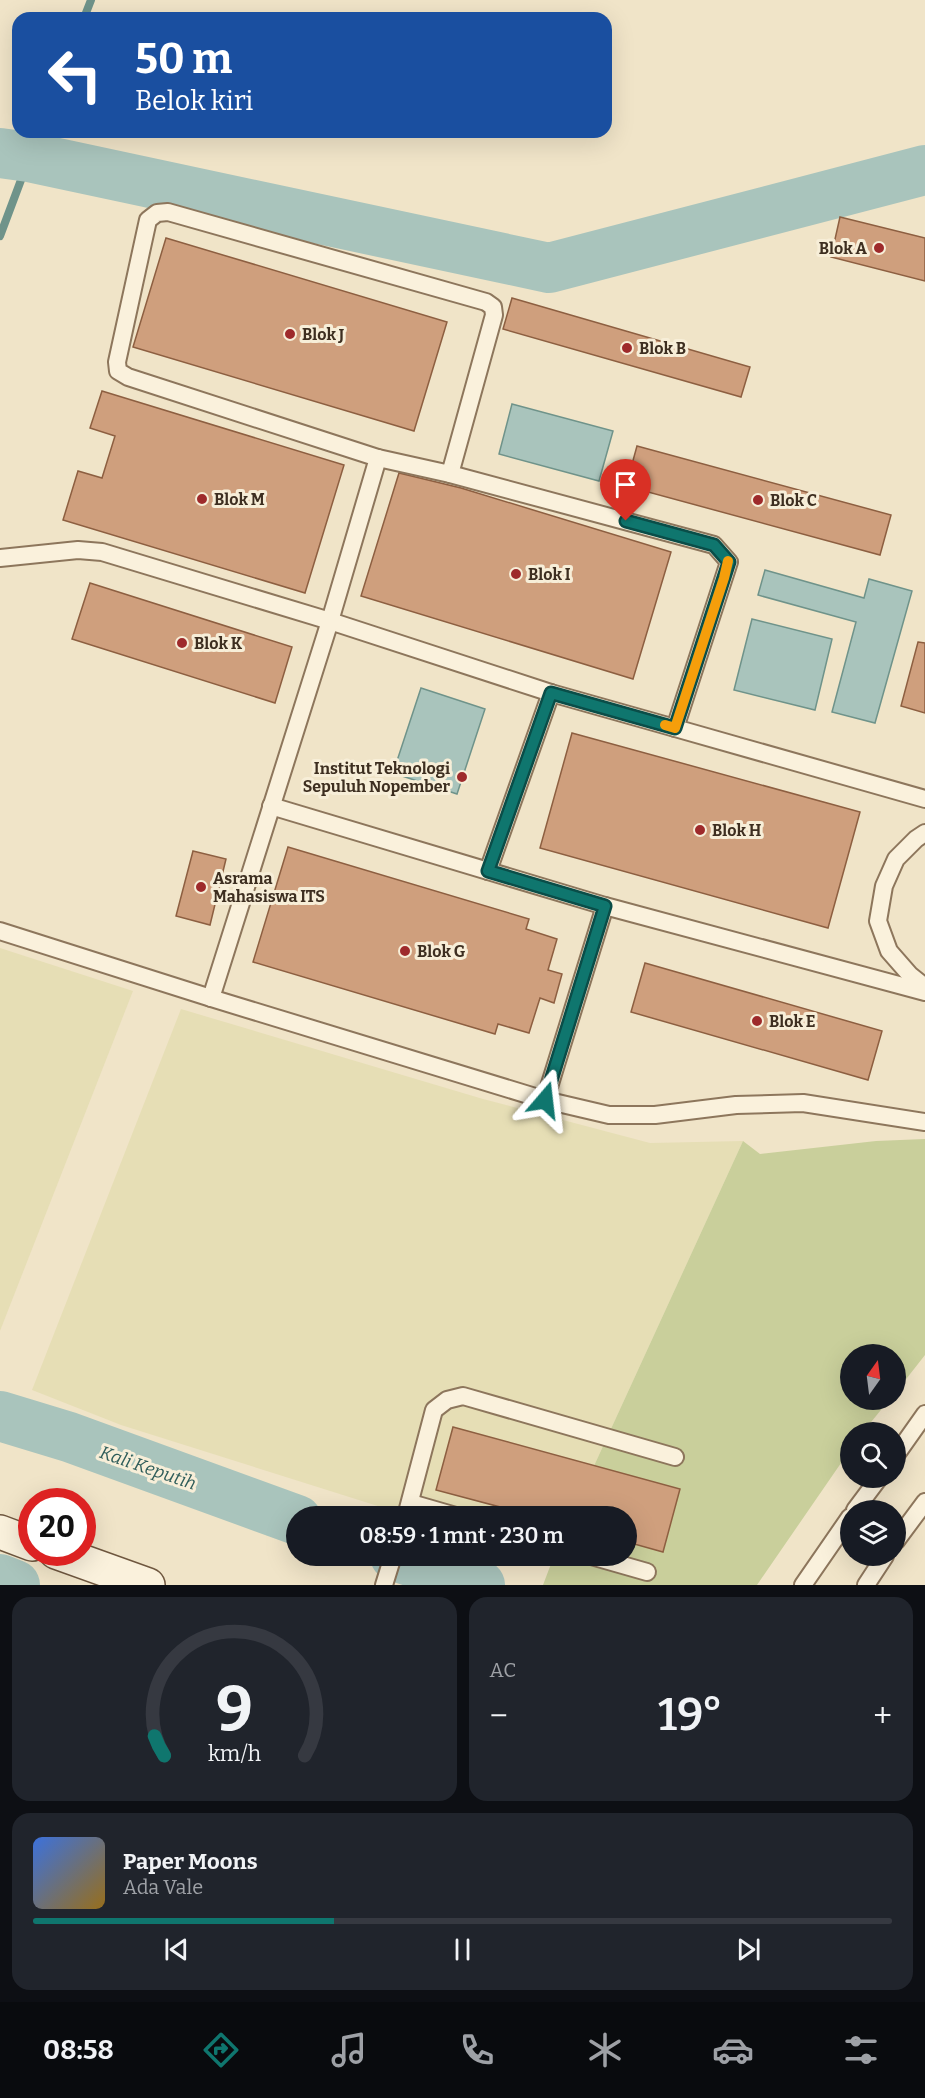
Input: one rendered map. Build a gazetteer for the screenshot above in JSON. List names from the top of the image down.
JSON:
{
  "water": ["Kali Keputih"],
  "places": [
    "Blok A",
    "Blok J",
    "Blok B",
    "Blok M",
    "Blok C",
    "Blok I",
    "Blok K",
    "Institut Teknologi Sepuluh Nopember",
    "Blok H",
    "Asrama Mahasiswa ITS",
    "Blok G",
    "Blok E"
  ],
  "north": "top",
  "page": {
    "turn": ["50 m", "Belok kiri"],
    "limit": "20",
    "trip": "08:59 · 1 mnt · 230 m",
    "tile": "AC",
    "heat": ["−", "19°", "+"],
    "song": ["Paper Moons", "Ada Vale"],
    "tabs": "08:58",
    "gauge": ["9", "km/h"]
  }
}
